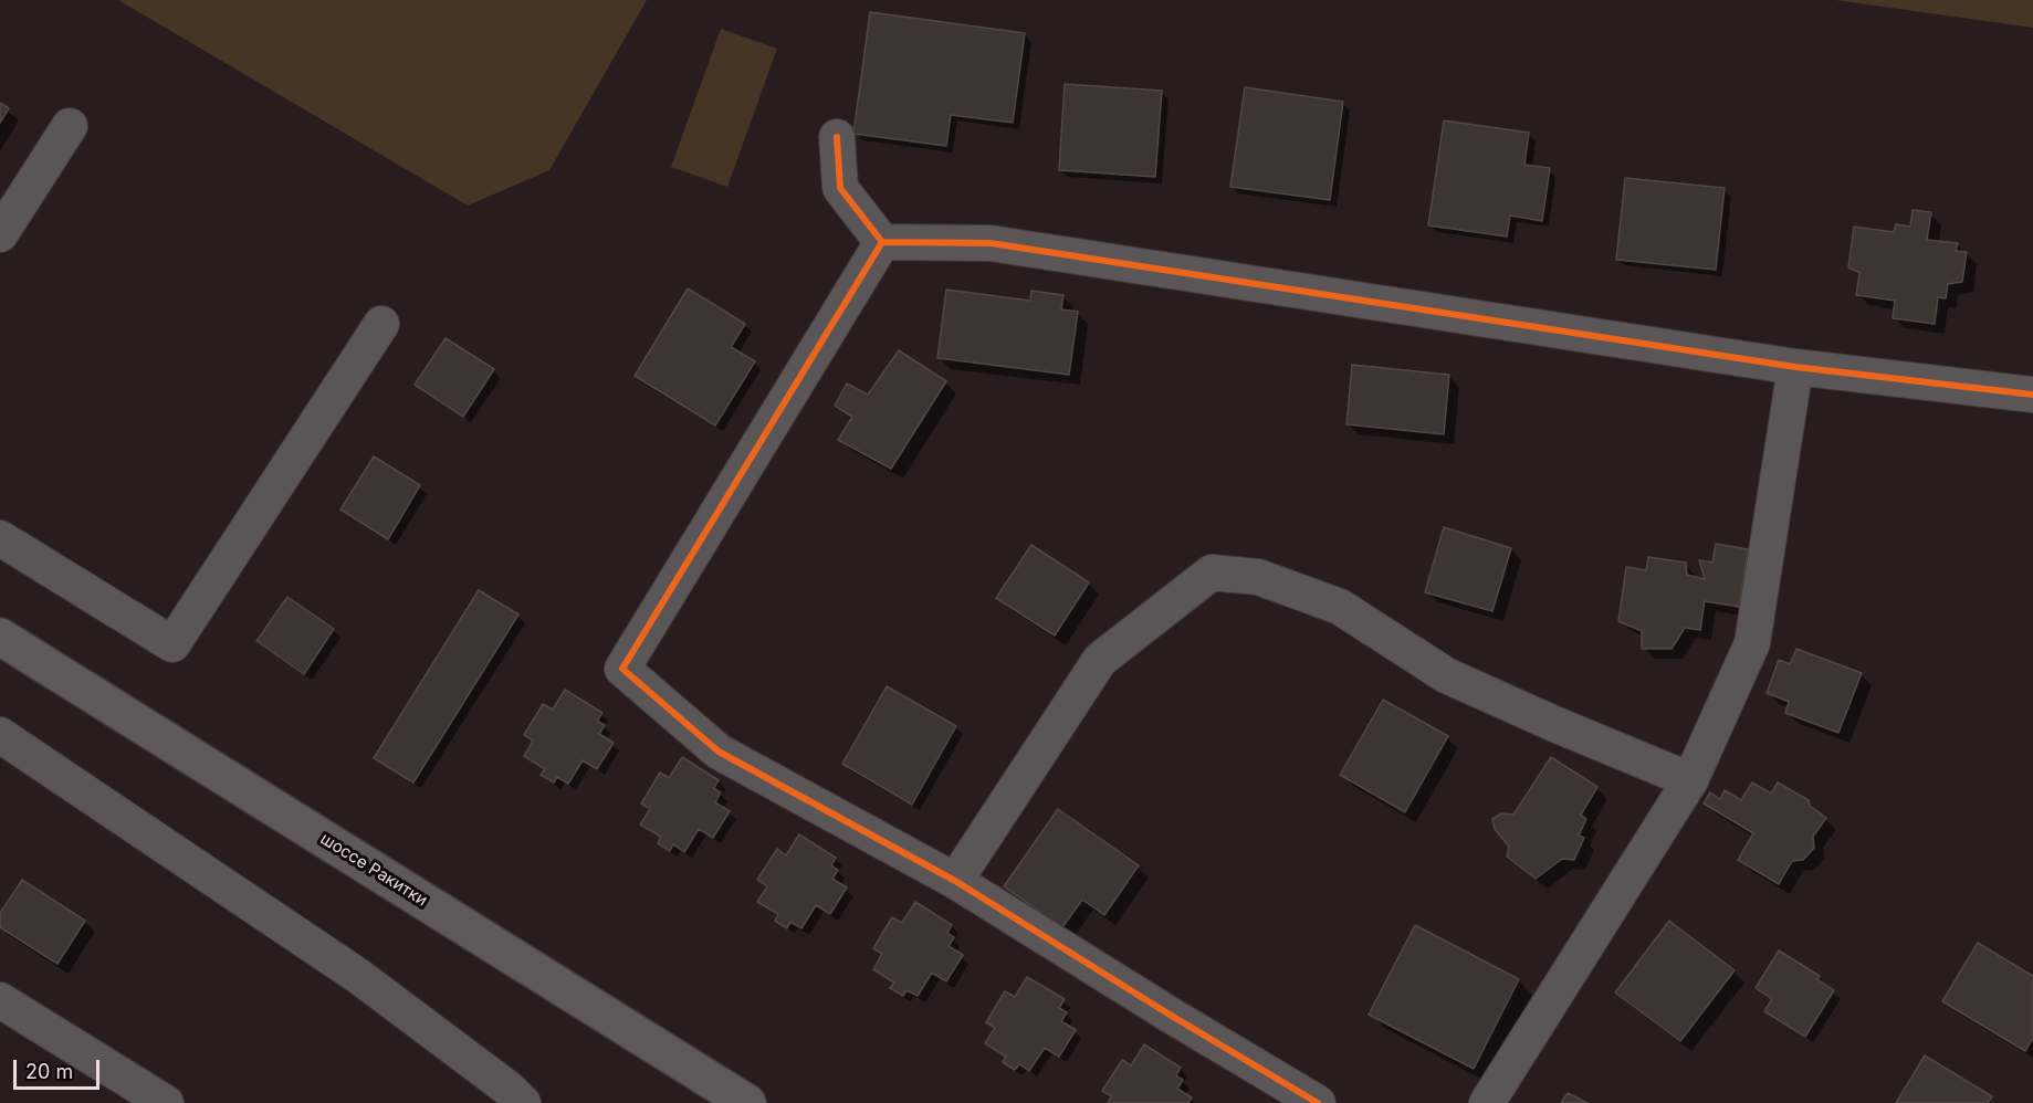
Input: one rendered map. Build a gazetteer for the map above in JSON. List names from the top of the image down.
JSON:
{
  "streets": {
    "main road": ["шоссе Ракитки"]
  },
  "scale_bar": "20 m"
}
